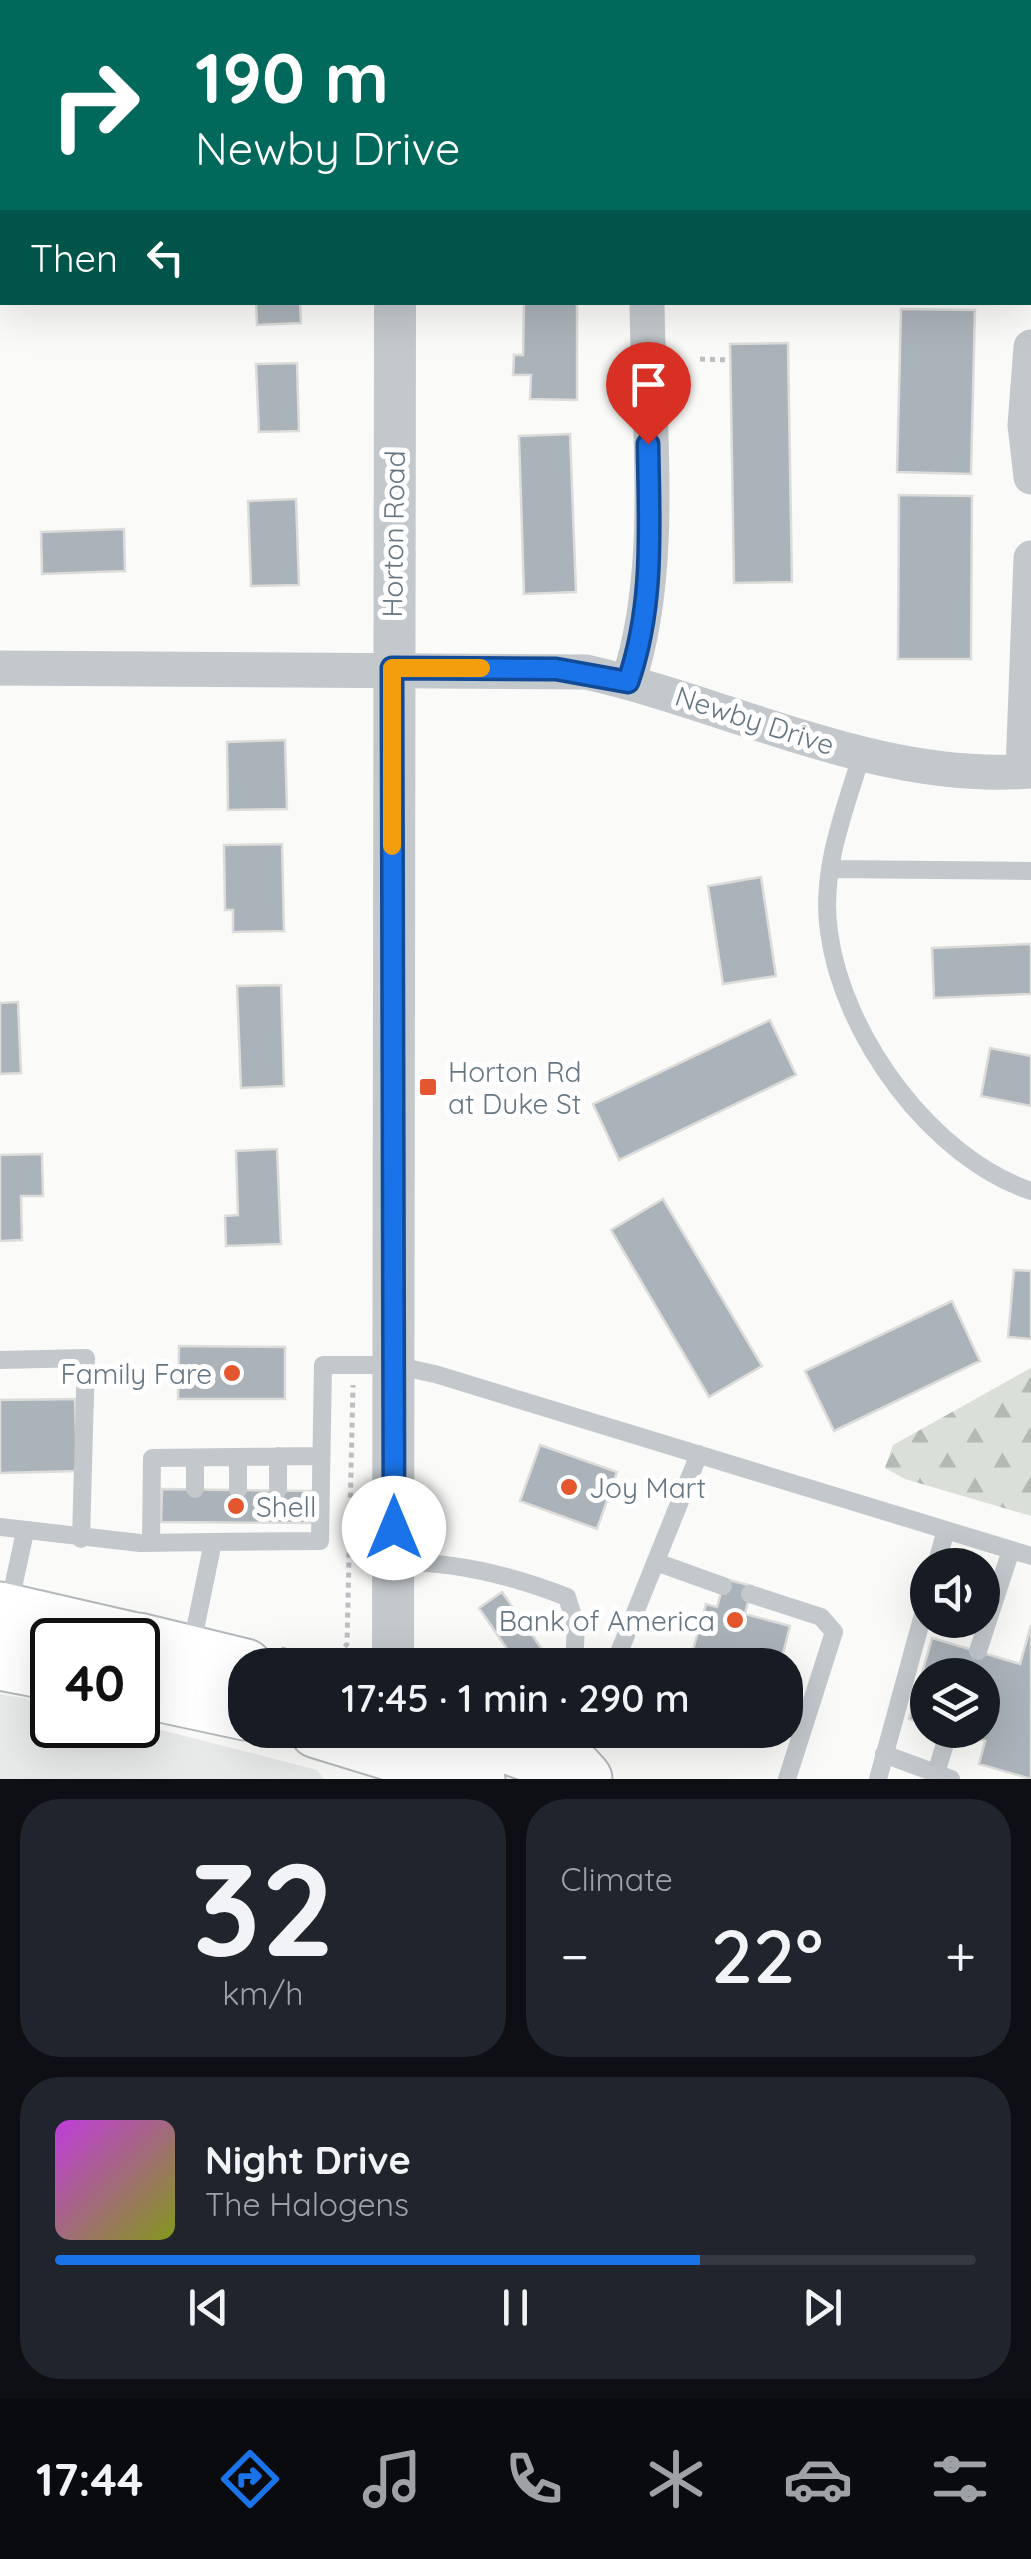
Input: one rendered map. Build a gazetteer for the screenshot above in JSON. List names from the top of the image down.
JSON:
{
  "streets": {
    "street": ["Horton Road", "Newby Drive"]
  },
  "crossings": [
    ["Horton Road", "Newby Drive"]
  ],
  "places": {
    "transit": ["Horton Rd at Duke St"],
    "other": [
      "Family Fare",
      "Joy Mart",
      "Shell",
      "Bank of America"
    ]
  },
  "page": {
    "turn": ["190 m", "Newby Drive"],
    "then": "Then",
    "limit": "40",
    "trip": "17:45 · 1 min · 290 m",
    "tile": [
      ["32", "km/h"],
      "Climate"
    ],
    "heat": ["−", "22°", "+"],
    "song": ["Night Drive", "The Halogens"],
    "tabs": "17:44"
  }
}
